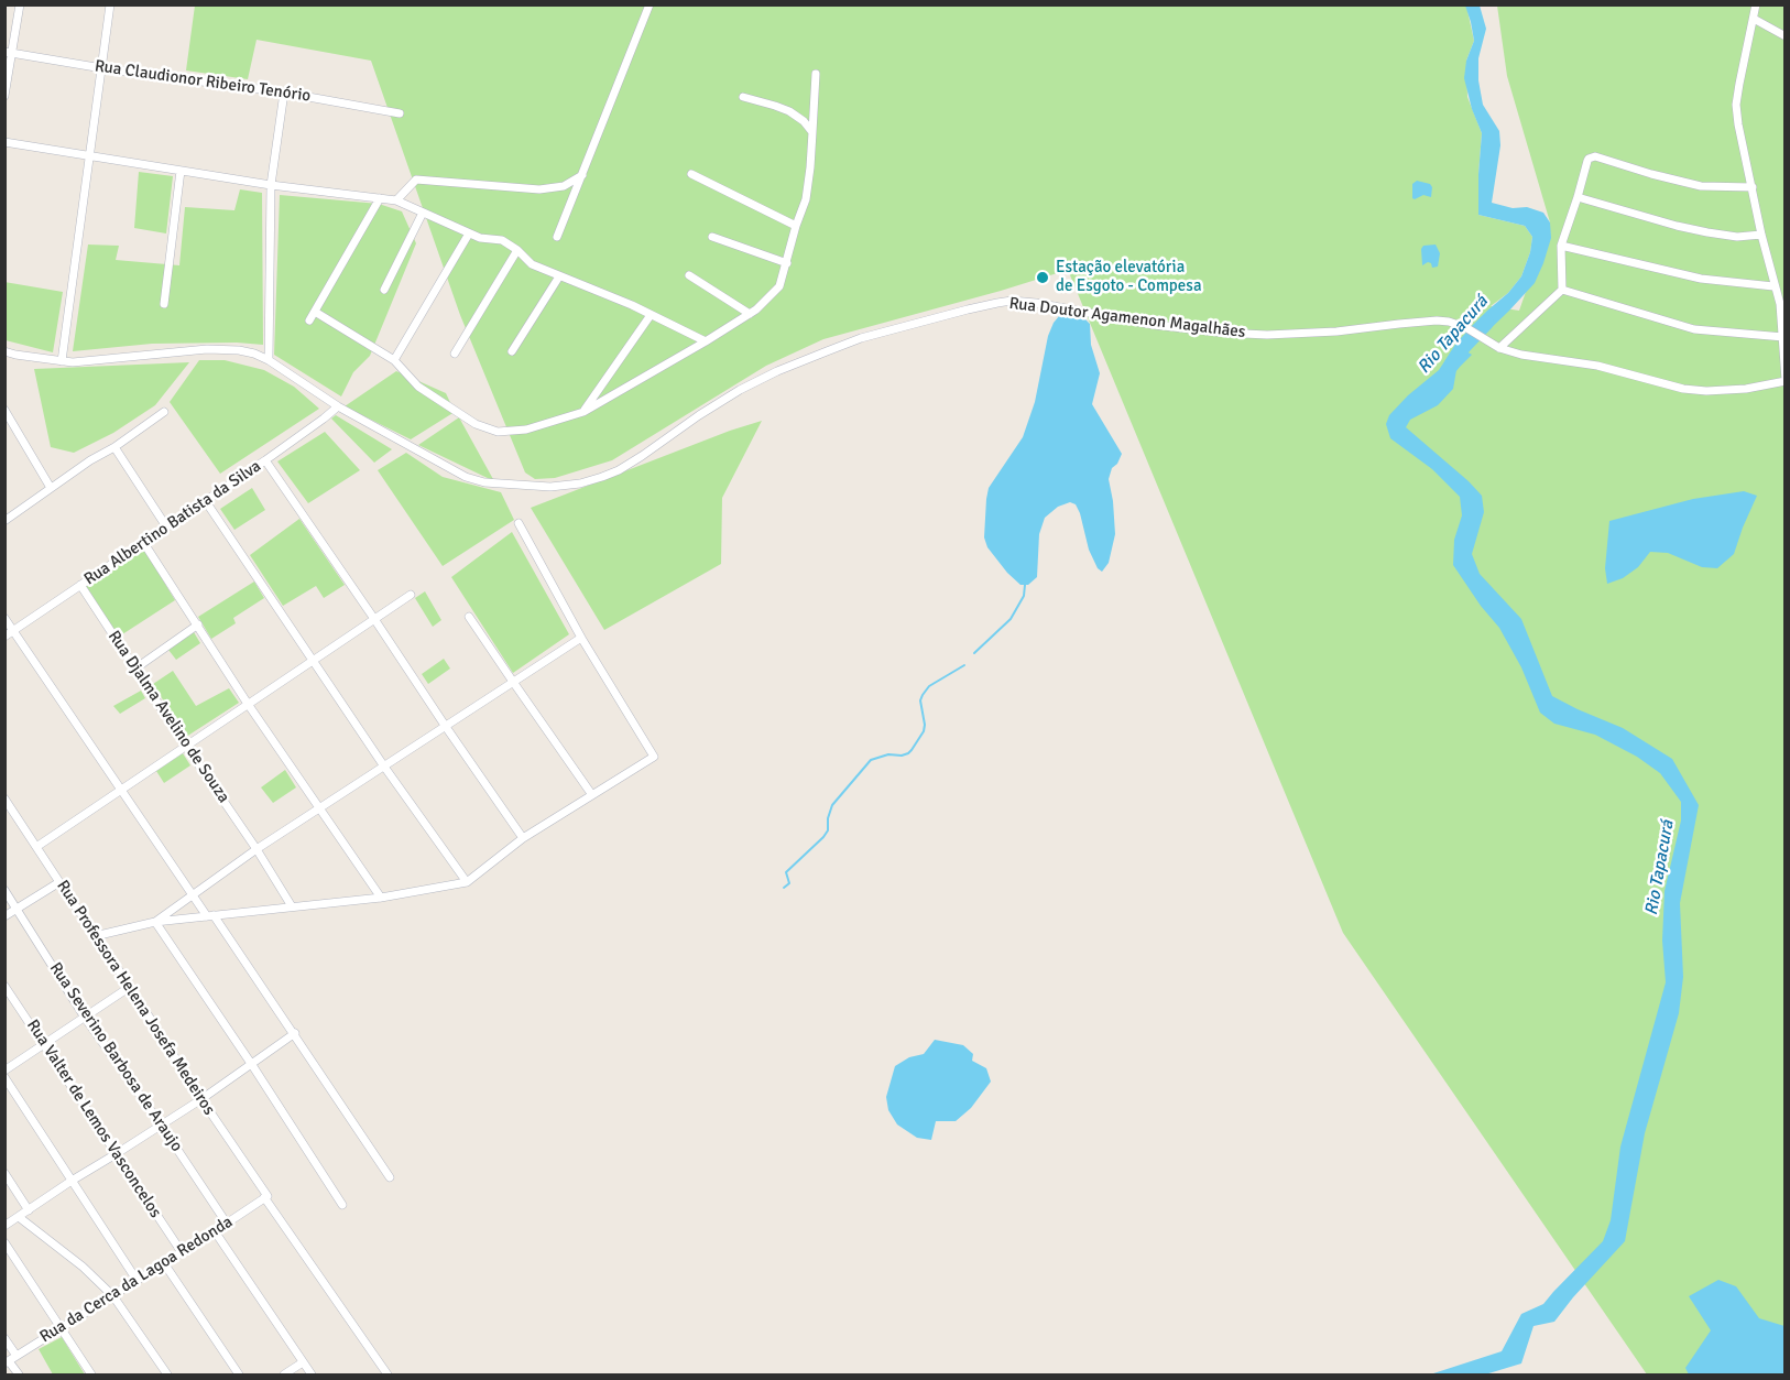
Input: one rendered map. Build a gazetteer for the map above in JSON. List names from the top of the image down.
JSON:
{
  "streets": {
    "street": [
      "Rua Claudionor Ribeiro Tenório",
      "Rua Doutor Agamenon Magalhães",
      "Rua Albertino Batista da Silva",
      "Rua Djalma Avelino de Souza",
      "Rua Professora Helena Josefa Medeiros",
      "Rua Severino Barbosa de Araujo",
      "Rua Valter de Lemos Vasconcelos",
      "Rua da Cerca da Lagoa Redonda"
    ]
  },
  "crossings": [
    ["Rua Doutor Agamenon Magalhães", "Rua Albertino Batista da Silva"],
    ["Rua Albertino Batista da Silva", "Rua Djalma Avelino de Souza"],
    ["Rua Professora Helena Josefa Medeiros", "Rua da Cerca da Lagoa Redonda"],
    ["Rua Severino Barbosa de Araujo", "Rua da Cerca da Lagoa Redonda"],
    ["Rua Valter de Lemos Vasconcelos", "Rua da Cerca da Lagoa Redonda"]
  ],
  "water": ["Rio Tapacurá"],
  "places": ["Estação elevatória de Esgoto - Compesa"]
}
